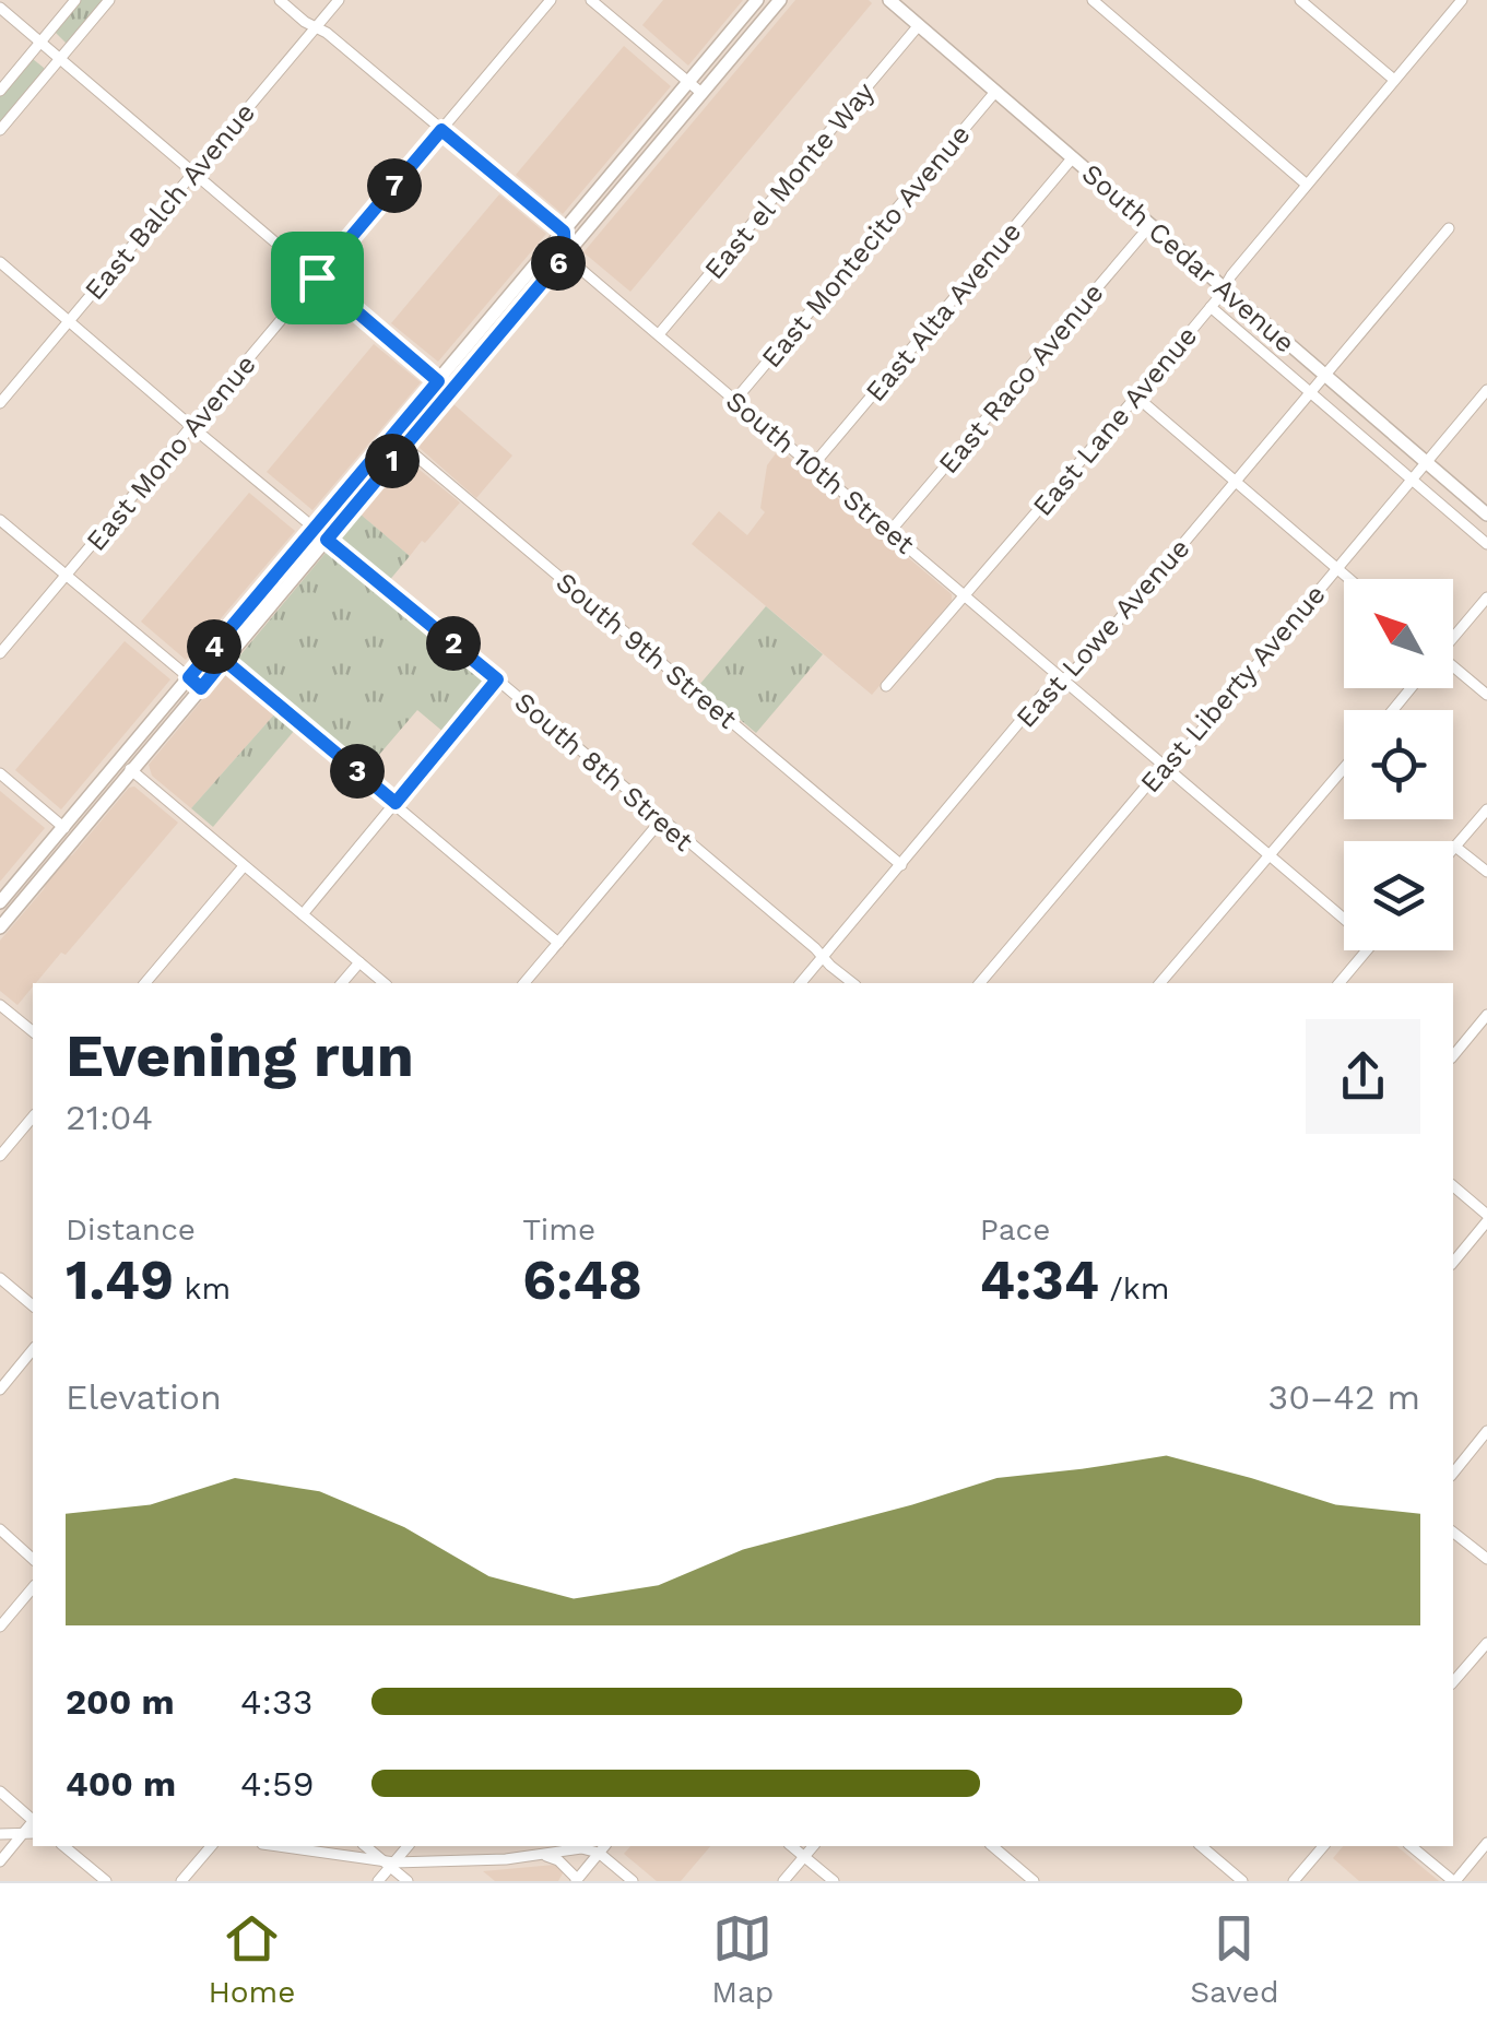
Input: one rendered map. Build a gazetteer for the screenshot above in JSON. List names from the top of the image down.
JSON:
{
  "streets": {
    "main road": ["South Cedar Avenue"],
    "street": [
      "East el Monte Way",
      "East Balch Avenue",
      "East Montecito Avenue",
      "East Alta Avenue",
      "East Raco Avenue",
      "East Lane Avenue",
      "East Mono Avenue",
      "South 10th Street",
      "East Lowe Avenue",
      "South 9th Street",
      "East Liberty Avenue",
      "South 8th Street"
    ]
  },
  "crossings": [
    ["East el Monte Way", "South Cedar Avenue"],
    ["East el Monte Way", "South 10th Street"],
    ["East Balch Avenue", "South 8th Street"],
    ["East Montecito Avenue", "South Cedar Avenue"],
    ["East Montecito Avenue", "South 10th Street"],
    ["South Cedar Avenue", "East Alta Avenue"],
    ["South Cedar Avenue", "East Raco Avenue"],
    ["South Cedar Avenue", "East Lane Avenue"],
    ["South Cedar Avenue", "East Lowe Avenue"],
    ["South Cedar Avenue", "East Liberty Avenue"],
    ["East Alta Avenue", "South 10th Street"],
    ["East Raco Avenue", "South 10th Street"],
    ["East Lane Avenue", "South 10th Street"],
    ["East Mono Avenue", "South 8th Street"],
    ["South 10th Street", "East Lowe Avenue"],
    ["South 10th Street", "East Liberty Avenue"],
    ["East Lowe Avenue", "South 9th Street"],
    ["East Lowe Avenue", "South 8th Street"]
  ],
  "north": "top left",
  "page": {
    "pins": [
      "7",
      "6",
      "1",
      "2",
      "4",
      "3"
    ],
    "heading": ["Evening run", "21:04"],
    "stats": [
      ["Distance", "1.49 km"],
      ["Time", "6:48"],
      ["Pace", "4:34 /km"]
    ],
    "chart": ["Elevation", "30–42 m"],
    "list": [
      {
        "name": "200 m",
        "note": "4:33"
      },
      {
        "name": "400 m",
        "note": "4:59"
      }
    ],
    "tabs": ["Home", "Map", "Saved"]
  }
}
